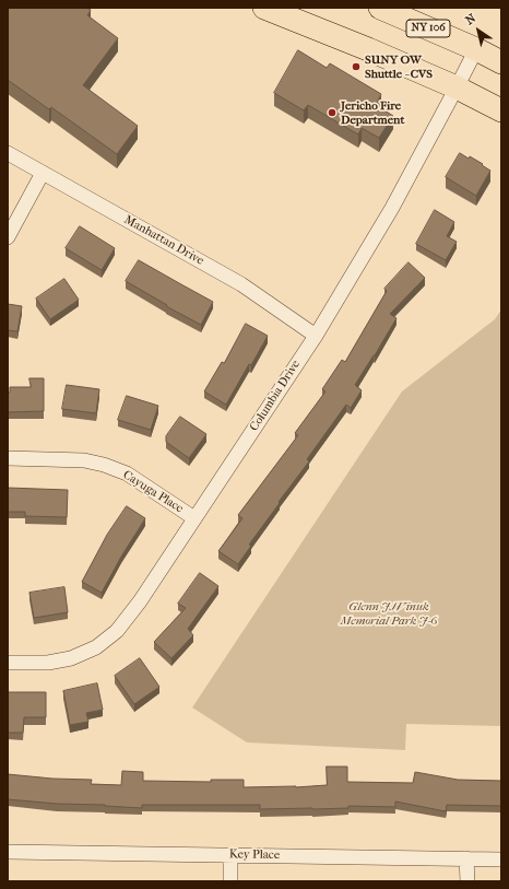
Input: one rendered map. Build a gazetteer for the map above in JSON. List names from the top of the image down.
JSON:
{
  "streets": {
    "main road": ["NY 106"],
    "street": [
      "Manhattan Drive",
      "Columbia Drive",
      "Cayuga Place",
      "Key Place"
    ]
  },
  "crossings": [
    ["NY 106", "Columbia Drive"],
    ["Manhattan Drive", "Columbia Drive"],
    ["Columbia Drive", "Cayuga Place"]
  ],
  "parks": ["Glenn J.Winuk Memorial Park J-6"],
  "places": ["SUNY OW Shuttle - CVS", "Jericho Fire Department"],
  "north": "top left"
}
